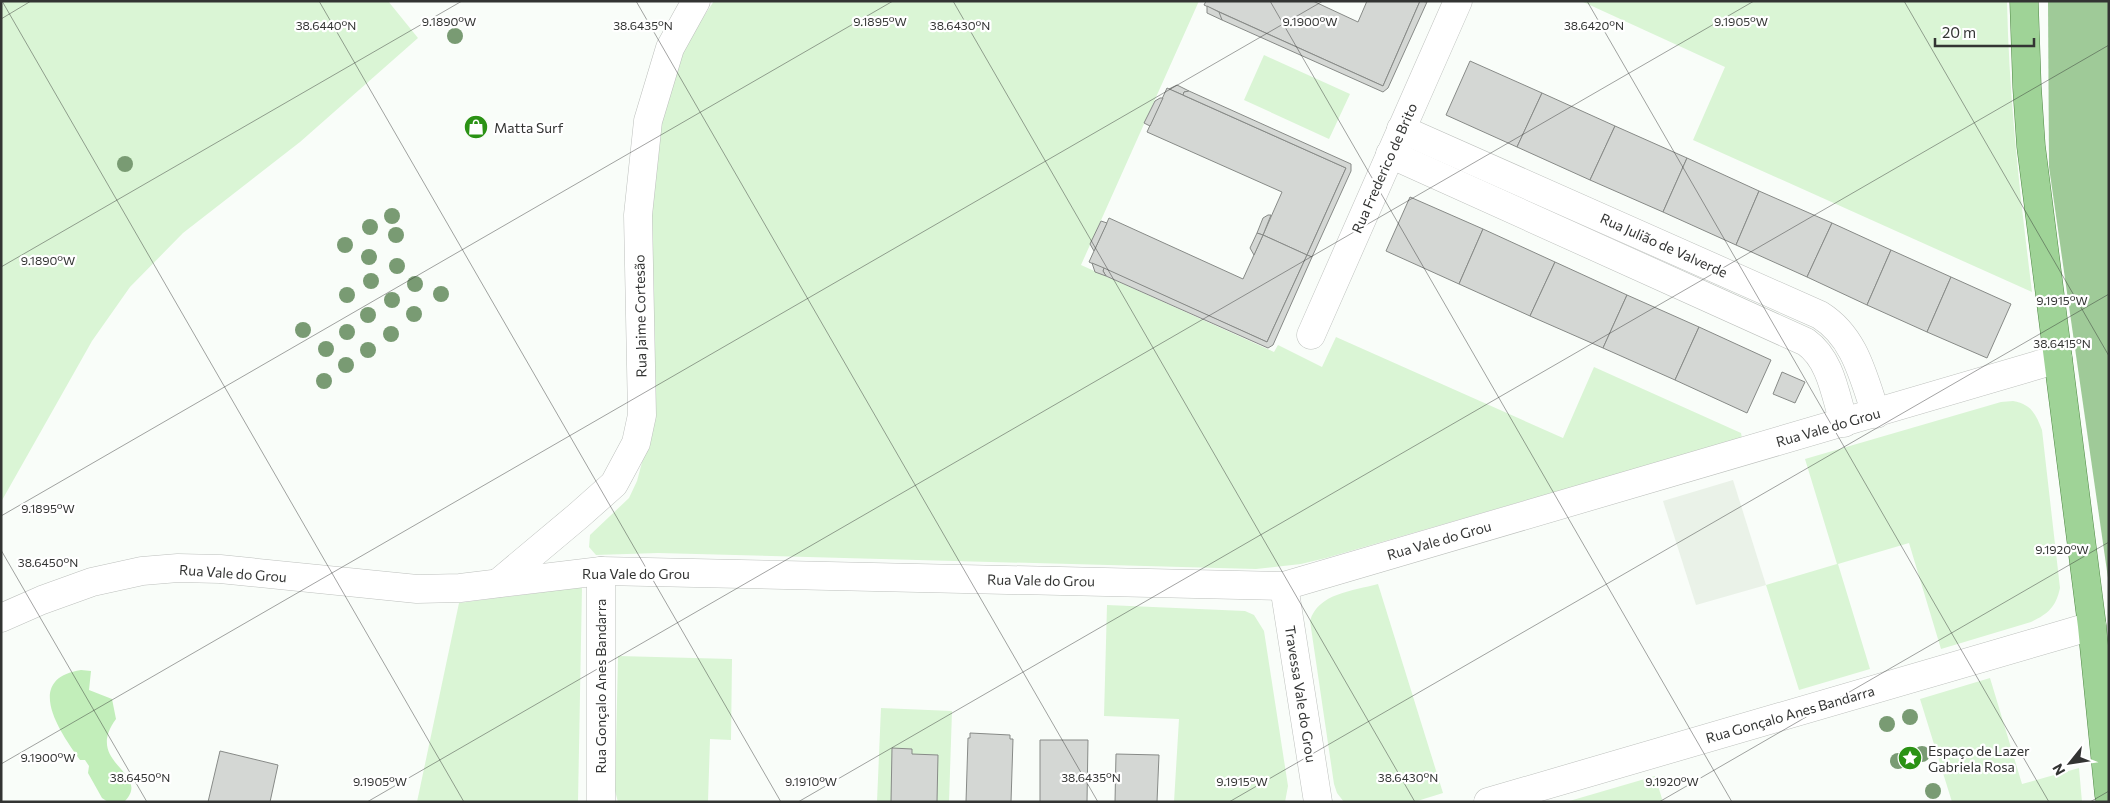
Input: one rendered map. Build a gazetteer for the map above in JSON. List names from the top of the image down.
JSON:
{
  "streets": {
    "street": [
      "Rua Frederico de Brito",
      "Rua Julião de Valverde",
      "Rua Jaime Cortesão",
      "Rua Vale do Grou",
      "Rua Gonçalo Anes Bandarra",
      "Travessa Vale do Grou"
    ]
  },
  "crossings": [
    ["Rua Frederico de Brito", "Rua Julião de Valverde"],
    ["Rua Julião de Valverde", "Rua Vale do Grou"],
    ["Rua Jaime Cortesão", "Rua Vale do Grou"],
    ["Rua Vale do Grou", "Rua Gonçalo Anes Bandarra"],
    ["Rua Vale do Grou", "Travessa Vale do Grou"]
  ],
  "places": {
    "shop": ["Matta Surf"],
    "place": ["Espaço de Lazer Gabriela Rosa"]
  },
  "scale_bar": "20 m",
  "north": "bottom left",
  "coordinates": [
    "9.1890°W",
    "9.1895°W",
    "9.1900°W",
    "9.1905°W",
    "38.6440°N",
    "38.6435°N",
    "38.6430°N",
    "38.6420°N",
    "9.1915°W",
    "38.6415°N",
    "9.1920°W",
    "38.6450°N",
    "9.1910°W"
  ]
}
